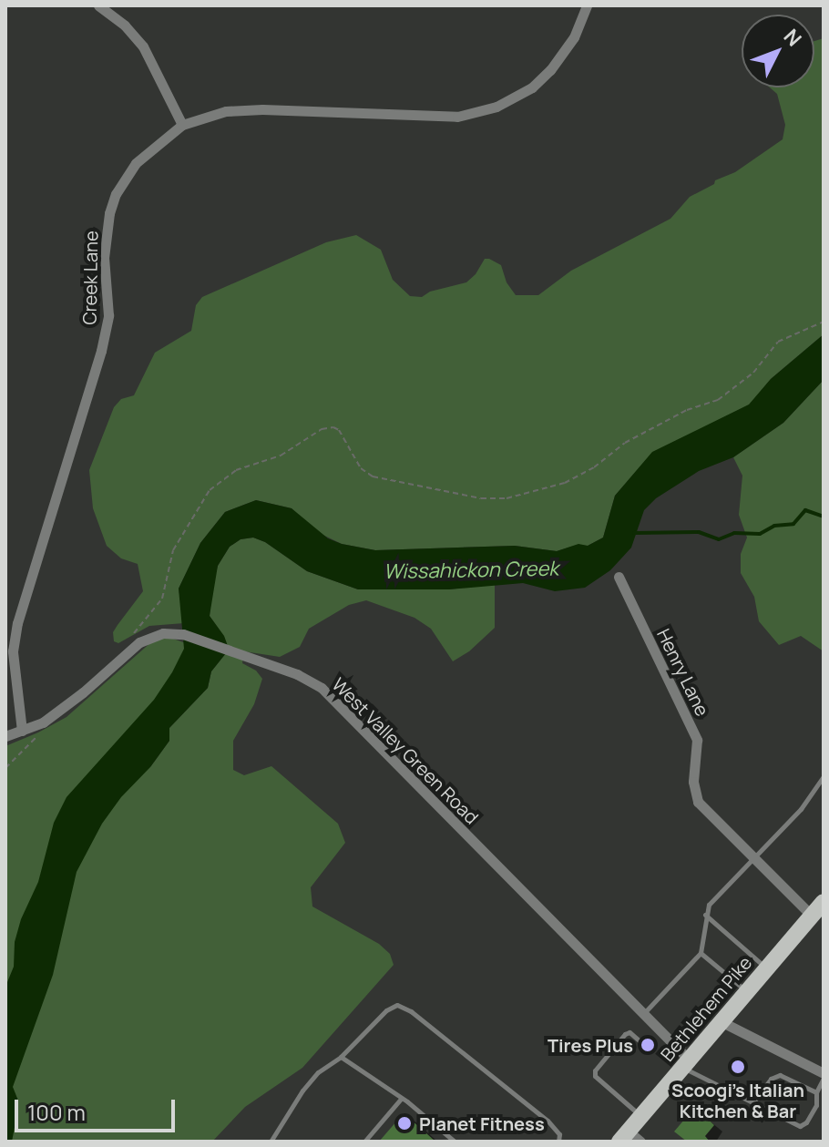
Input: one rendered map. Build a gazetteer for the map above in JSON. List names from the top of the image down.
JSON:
{
  "streets": {
    "main road": ["Bethlehem Pike"],
    "street": ["Creek Lane", "Henry Lane", "West Valley Green Road"]
  },
  "crossings": [
    ["Creek Lane", "West Valley Green Road"],
    ["Henry Lane", "Bethlehem Pike"],
    ["West Valley Green Road", "Bethlehem Pike"]
  ],
  "water": ["Wissahickon Creek"],
  "places": ["Tires Plus", "Scoogi's Italian Kitchen & Bar", "Planet Fitness"],
  "scale_bar": "100 m",
  "north": "top right"
}
